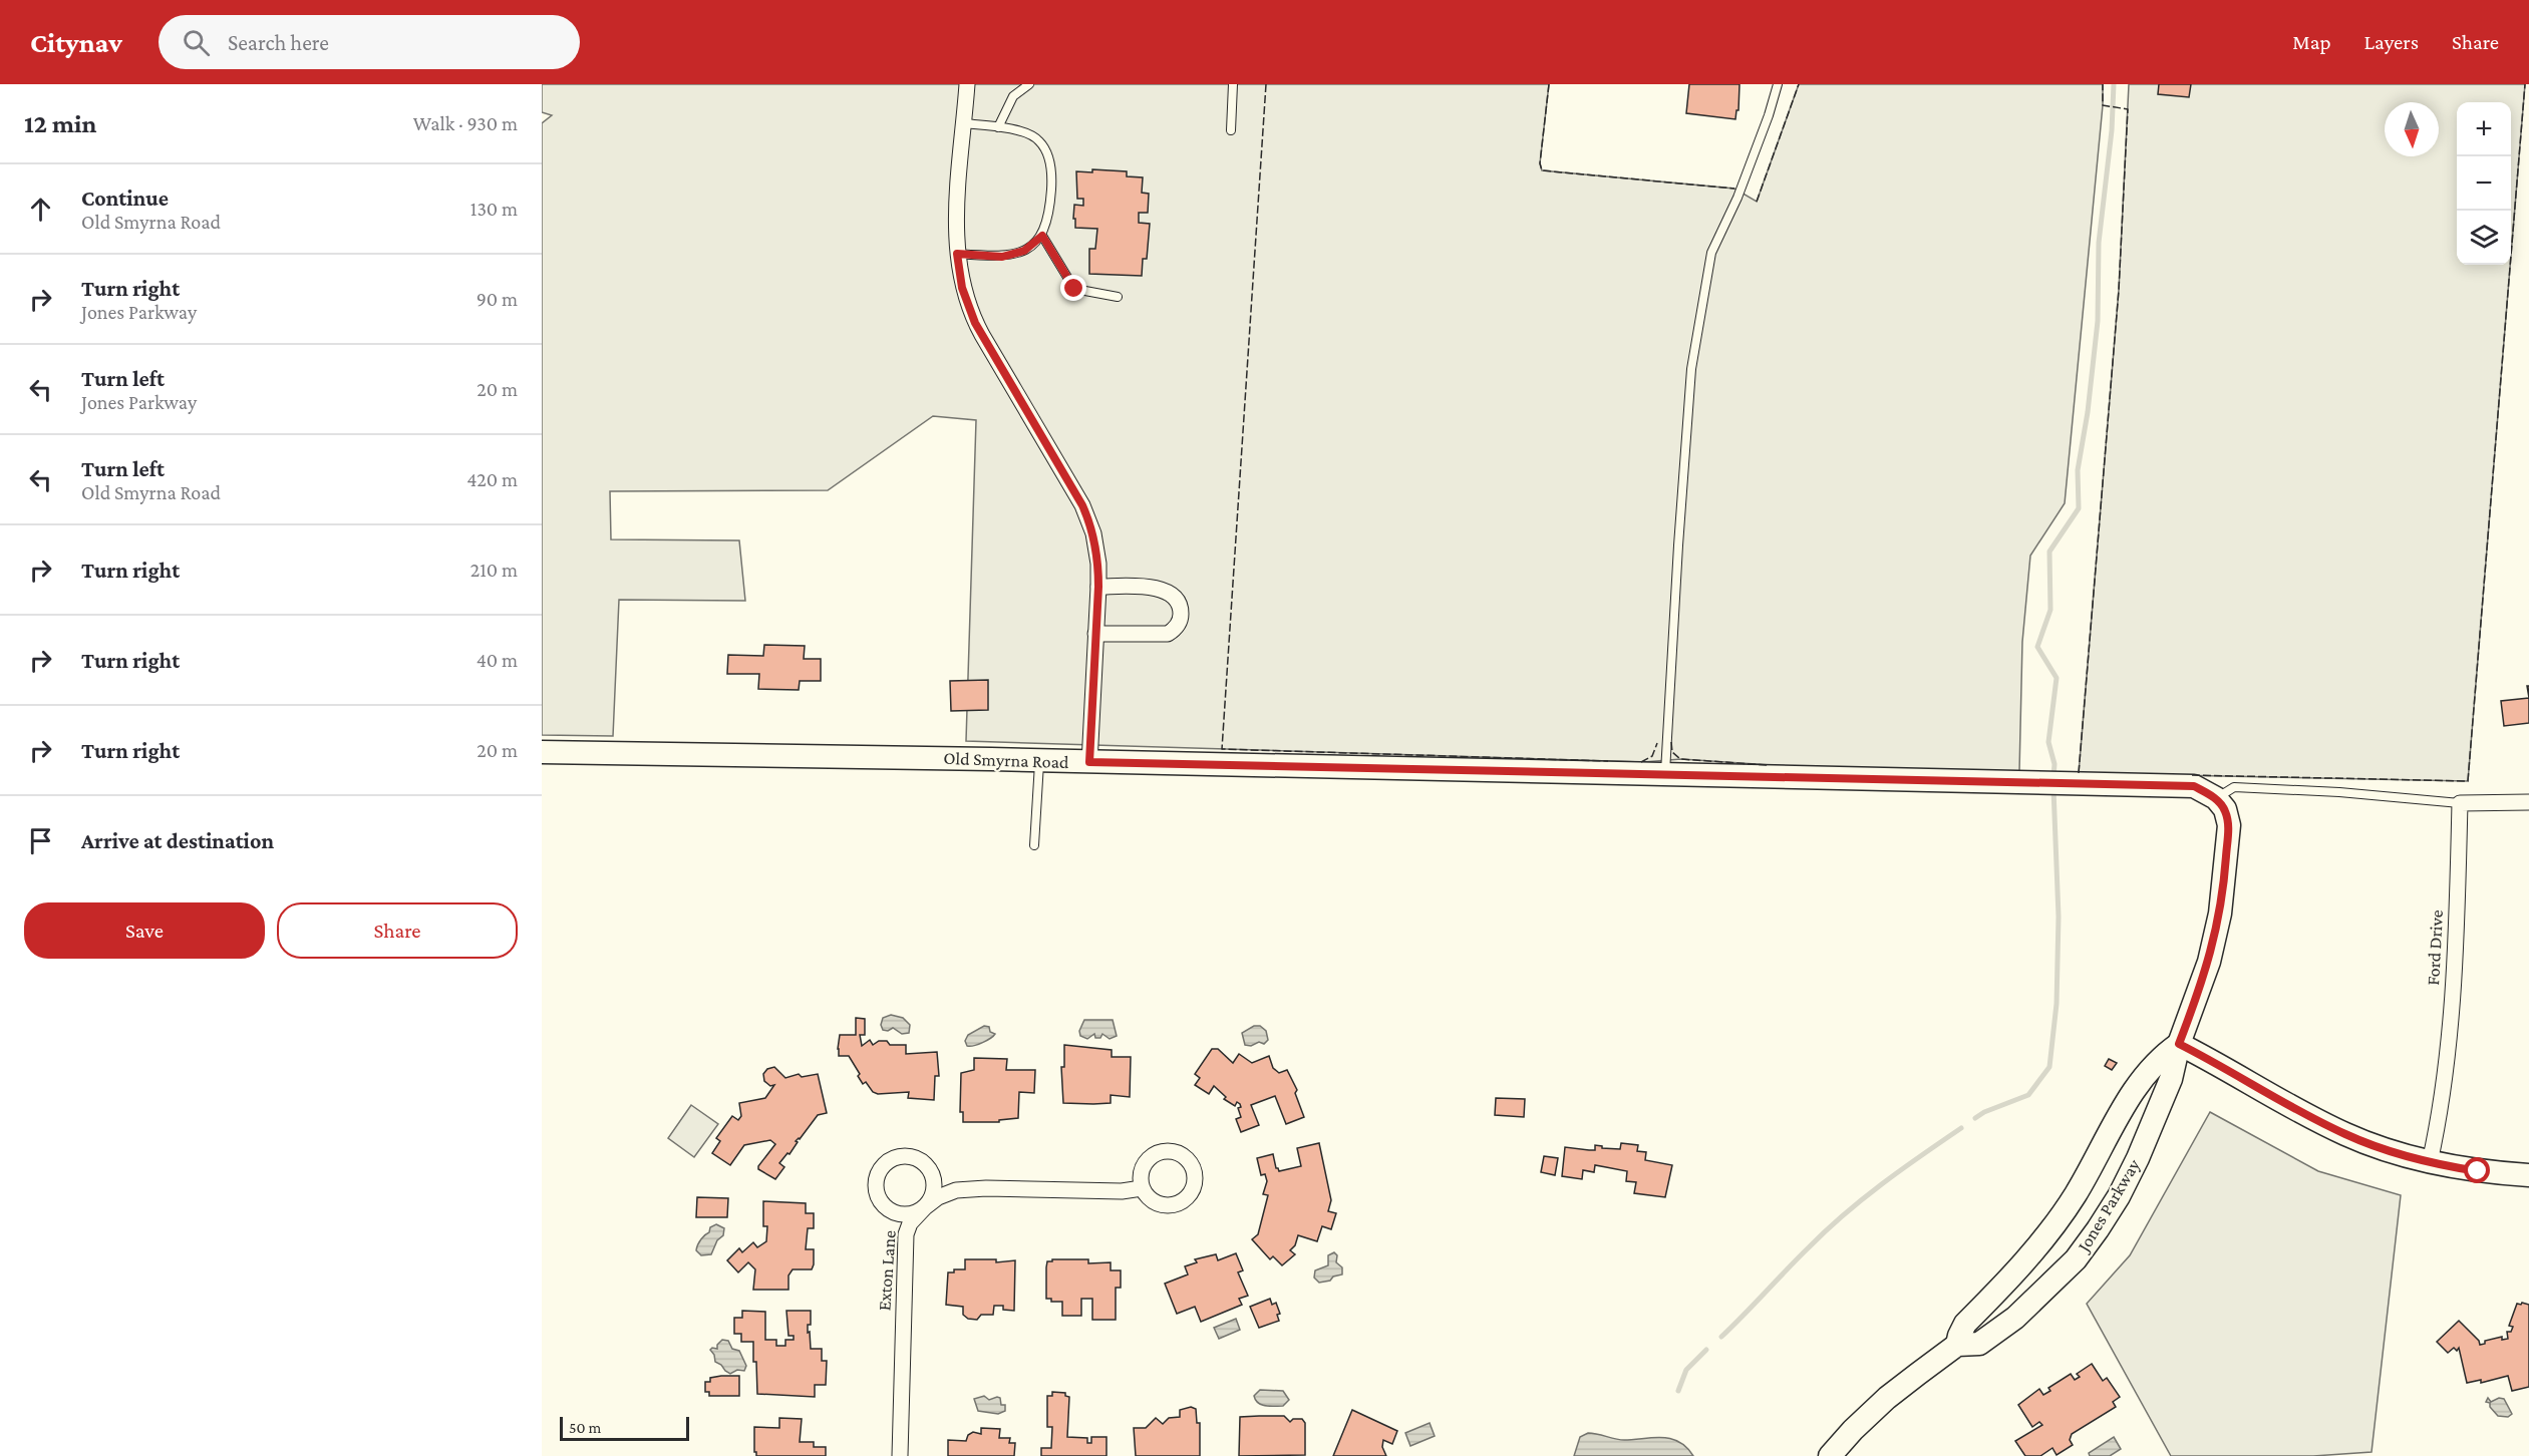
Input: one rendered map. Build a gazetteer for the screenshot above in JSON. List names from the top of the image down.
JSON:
{
  "streets": {
    "street": [
      "Old Smyrna Road",
      "Ford Drive",
      "Jones Parkway",
      "Exton Lane"
    ]
  },
  "crossings": [
    ["Old Smyrna Road", "Jones Parkway"]
  ],
  "scale_bar": "50 m",
  "north": "bottom",
  "page": {
    "header": "Citynav",
    "search": "Search here",
    "nav": ["Map", "Layers", "Share"],
    "heading": ["12 min", "Walk · 930 m"],
    "map_buttons": ["+", "−"],
    "list": [
      ["Continue", "Old Smyrna Road", "130 m"],
      ["Turn right", "Jones Parkway", "90 m"],
      ["Turn left", "Jones Parkway", "20 m"],
      ["Turn left", "Old Smyrna Road", "420 m"],
      ["Turn right", "210 m"],
      ["Turn right", "40 m"],
      ["Turn right", "20 m"],
      "Arrive at destination"
    ],
    "buttons": ["Save", "Share"],
    "scale": "50 m"
  }
}
